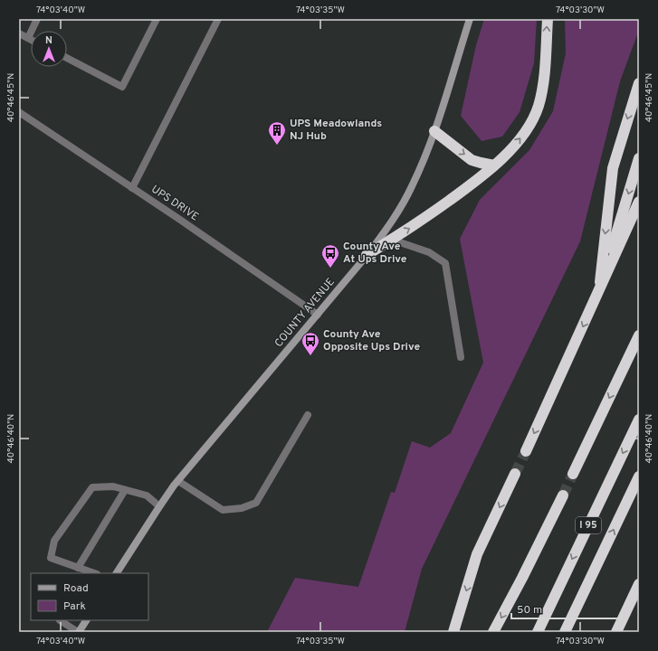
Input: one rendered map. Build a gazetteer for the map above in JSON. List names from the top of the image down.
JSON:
{
  "streets": {
    "highway": ["I 95"],
    "main road": ["COUNTY AVENUE"],
    "street": ["UPS DRIVE"]
  },
  "crossings": [
    ["UPS DRIVE", "COUNTY AVENUE"]
  ],
  "places": {
    "building": ["UPS Meadowlands NJ Hub"],
    "bus stop": ["County Ave At Ups Drive", "County Ave Opposite Ups Drive"]
  },
  "legend": ["Road", "Park"],
  "scale_bar": "50 m",
  "north": "top",
  "coordinates": [
    "74°03'40\"W",
    "74°03'35\"W",
    "74°03'30\"W",
    "40°46'45\"N",
    "40°46'40\"N"
  ]
}
